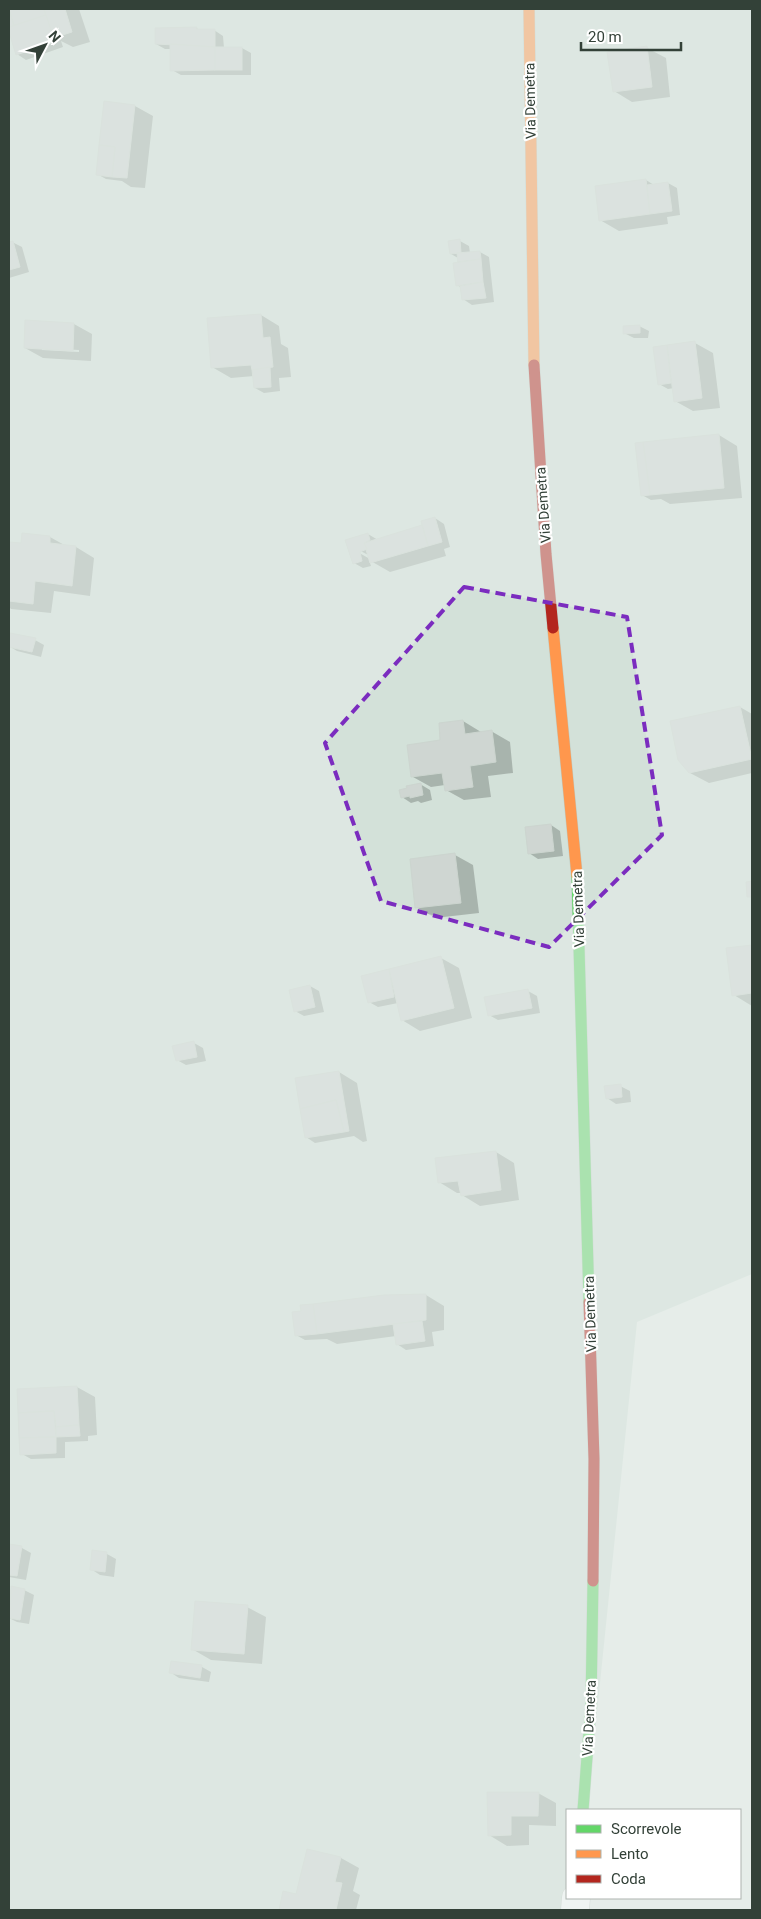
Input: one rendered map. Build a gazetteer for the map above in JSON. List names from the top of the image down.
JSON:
{
  "streets": {
    "street": ["Via Demetra"]
  },
  "legend": ["Scorrevole", "Lento", "Coda"],
  "scale_bar": "20 m",
  "north": "top right"
}
